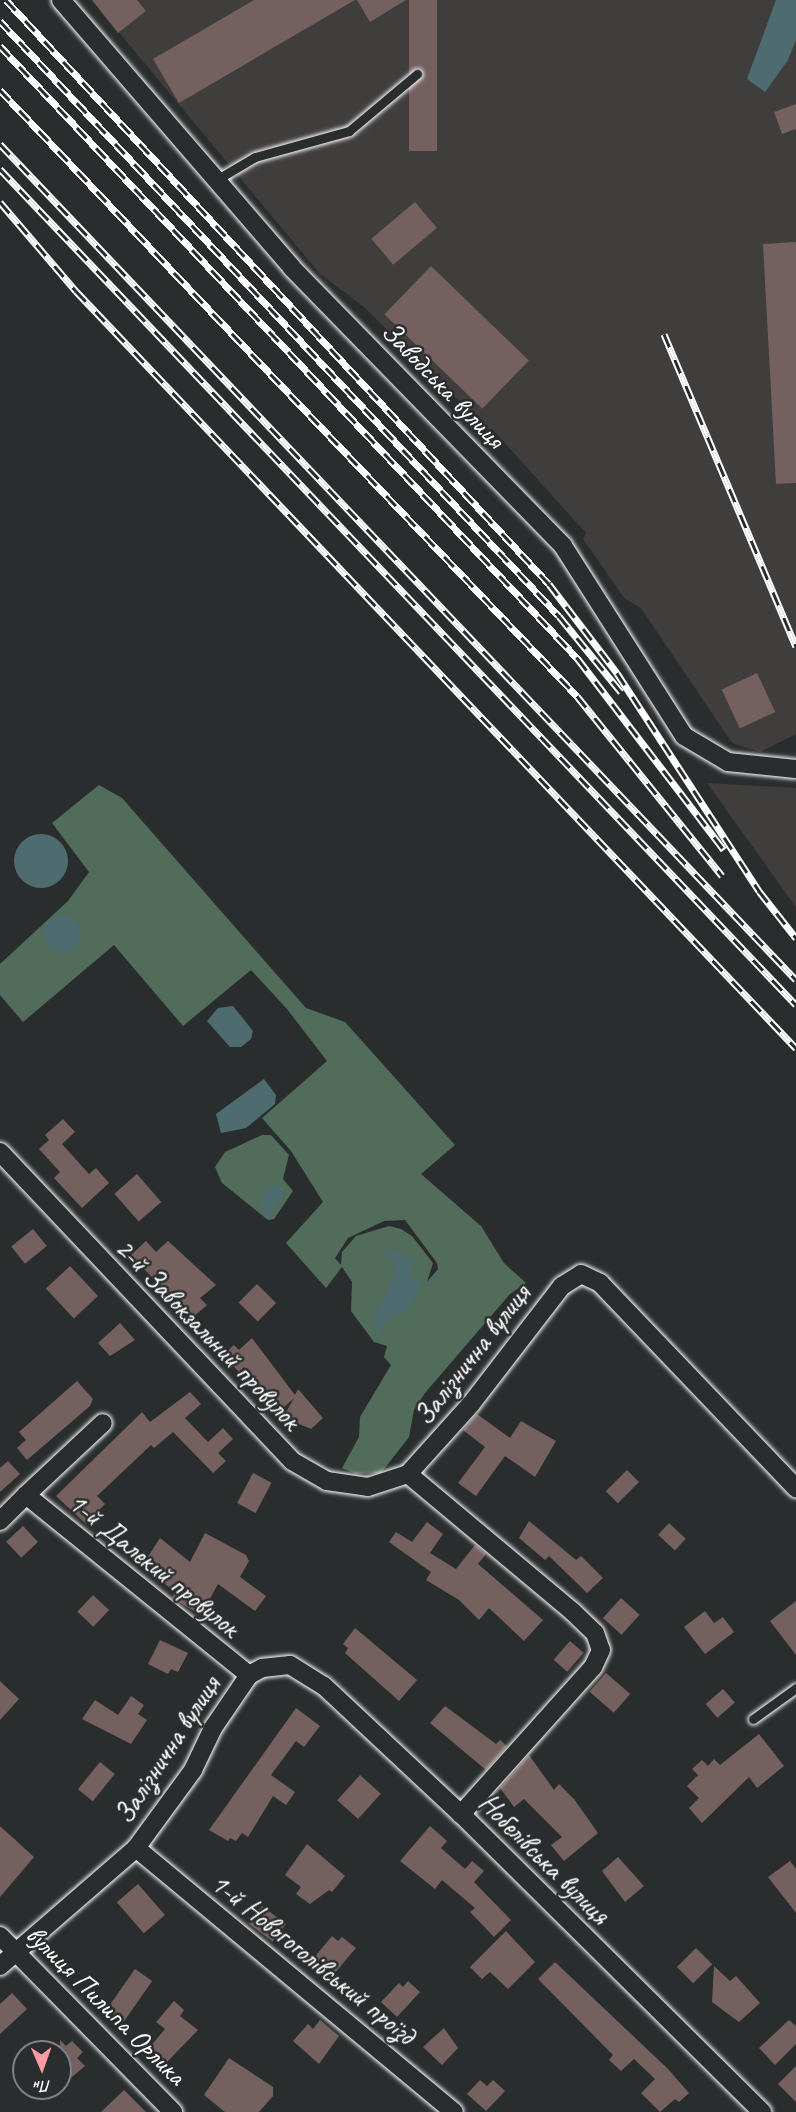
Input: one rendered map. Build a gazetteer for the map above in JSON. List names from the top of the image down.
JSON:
{
  "streets": {
    "street": [
      "Заводська вулиця",
      "2-й Завокзальний провулок",
      "Залізнична вулиця",
      "1-й Далекий провулок",
      "Нобелівська вулиця",
      "1-й Новогоголівський проїзд",
      "вулиця Пилипа Орлика"
    ]
  },
  "crossings": [
    ["2-й Завокзальний провулок", "Залізнична вулиця"],
    ["Залізнична вулиця", "1-й Далекий провулок"],
    ["Залізнична вулиця", "Нобелівська вулиця"],
    ["Залізнична вулиця", "1-й Новогоголівський проїзд"],
    ["Залізнична вулиця", "вулиця Пилипа Орлика"]
  ],
  "north": "bottom"
}
